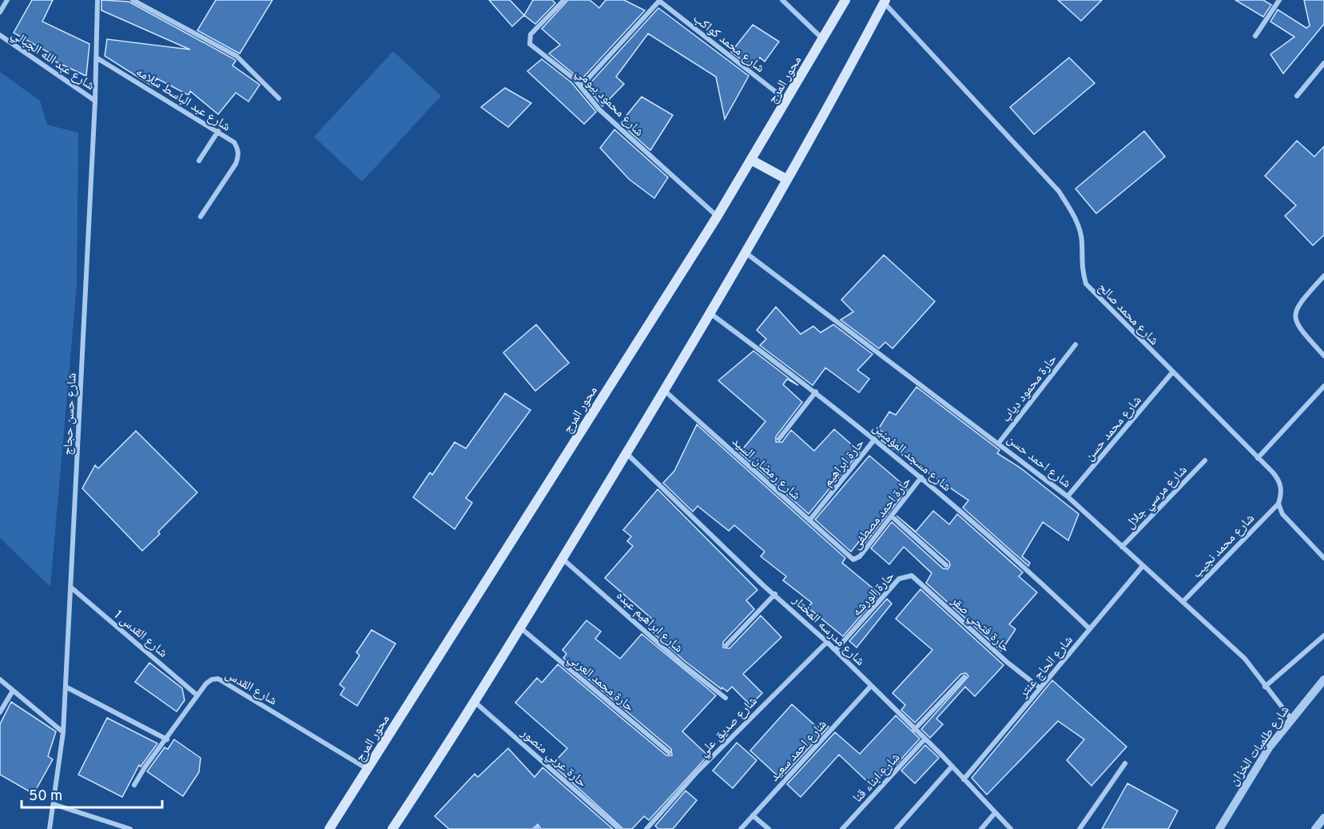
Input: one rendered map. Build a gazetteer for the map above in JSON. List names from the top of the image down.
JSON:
{
  "streets": {
    "main road": ["محور المرج"],
    "street": [
      "شارع محمد كواكب",
      "شارع عبد الله الجبالي",
      "شارع عبد الباسط سلامه",
      "شارع محمود بيومي",
      "شارع محمد صالح",
      "حارة محمود دياب",
      "شارع حسن حجاج",
      "شارع محمد حسن",
      "شارع مسجد المؤمنين",
      "شارع احمد حسن",
      "حارة ابراهيم",
      "شارع رمضان السيد",
      "شارع مرسي جلال",
      "حارة احمد مصطفى",
      "شارع محمد نجيب",
      "حارة الورشه",
      "شارع ابراهيم عبده",
      "حارة فتحي صقر",
      "شارع مدرسه المختار",
      "شارع القدس 1",
      "شارع الحاج عنتر",
      "حارة محمد العربي",
      "شارع القدس",
      "شارع صديق علي",
      "شارع طلمبات الخزان",
      "شارع احمد سعيد",
      "حارة عربي منصور",
      "شارع ابناء قنا"
    ]
  },
  "crossings": [
    ["شارع محمد كواكب", "محور المرج"],
    ["شارع عبد الله الجبالي", "شارع حسن حجاج"],
    ["محور المرج", "شارع محمود بيومي"],
    ["محور المرج", "شارع القدس"],
    ["شارع عبد الباسط سلامه", "شارع حسن حجاج"],
    ["شارع محمد صالح", "شارع محمد حسن"],
    ["شارع محمد صالح", "شارع محمد نجيب"],
    ["حارة محمود دياب", "شارع احمد حسن"],
    ["شارع حسن حجاج", "شارع القدس 1"],
    ["شارع محمد حسن", "شارع احمد حسن"],
    ["شارع مسجد المؤمنين", "حارة ابراهيم"],
    ["شارع مسجد المؤمنين", "حارة احمد مصطفى"],
    ["شارع مسجد المؤمنين", "شارع الحاج عنتر"],
    ["شارع احمد حسن", "شارع مرسي جلال"],
    ["شارع احمد حسن", "شارع محمد نجيب"],
    ["شارع احمد حسن", "شارع الحاج عنتر"],
    ["شارع احمد حسن", "شارع طلمبات الخزان"],
    ["حارة ابراهيم", "شارع رمضان السيد"],
    ["شارع رمضان السيد", "حارة احمد مصطفى"],
    ["حارة الورشه", "حارة فتحي صقر"],
    ["حارة الورشه", "شارع مدرسه المختار"],
    ["حارة فتحي صقر", "شارع الحاج عنتر"],
    ["شارع مدرسه المختار", "شارع الحاج عنتر"],
    ["شارع مدرسه المختار", "شارع صديق علي"],
    ["شارع مدرسه المختار", "شارع احمد سعيد"],
    ["شارع مدرسه المختار", "شارع ابناء قنا"],
    ["شارع القدس 1", "شارع القدس"]
  ],
  "scale_bar": "50 m"
}
